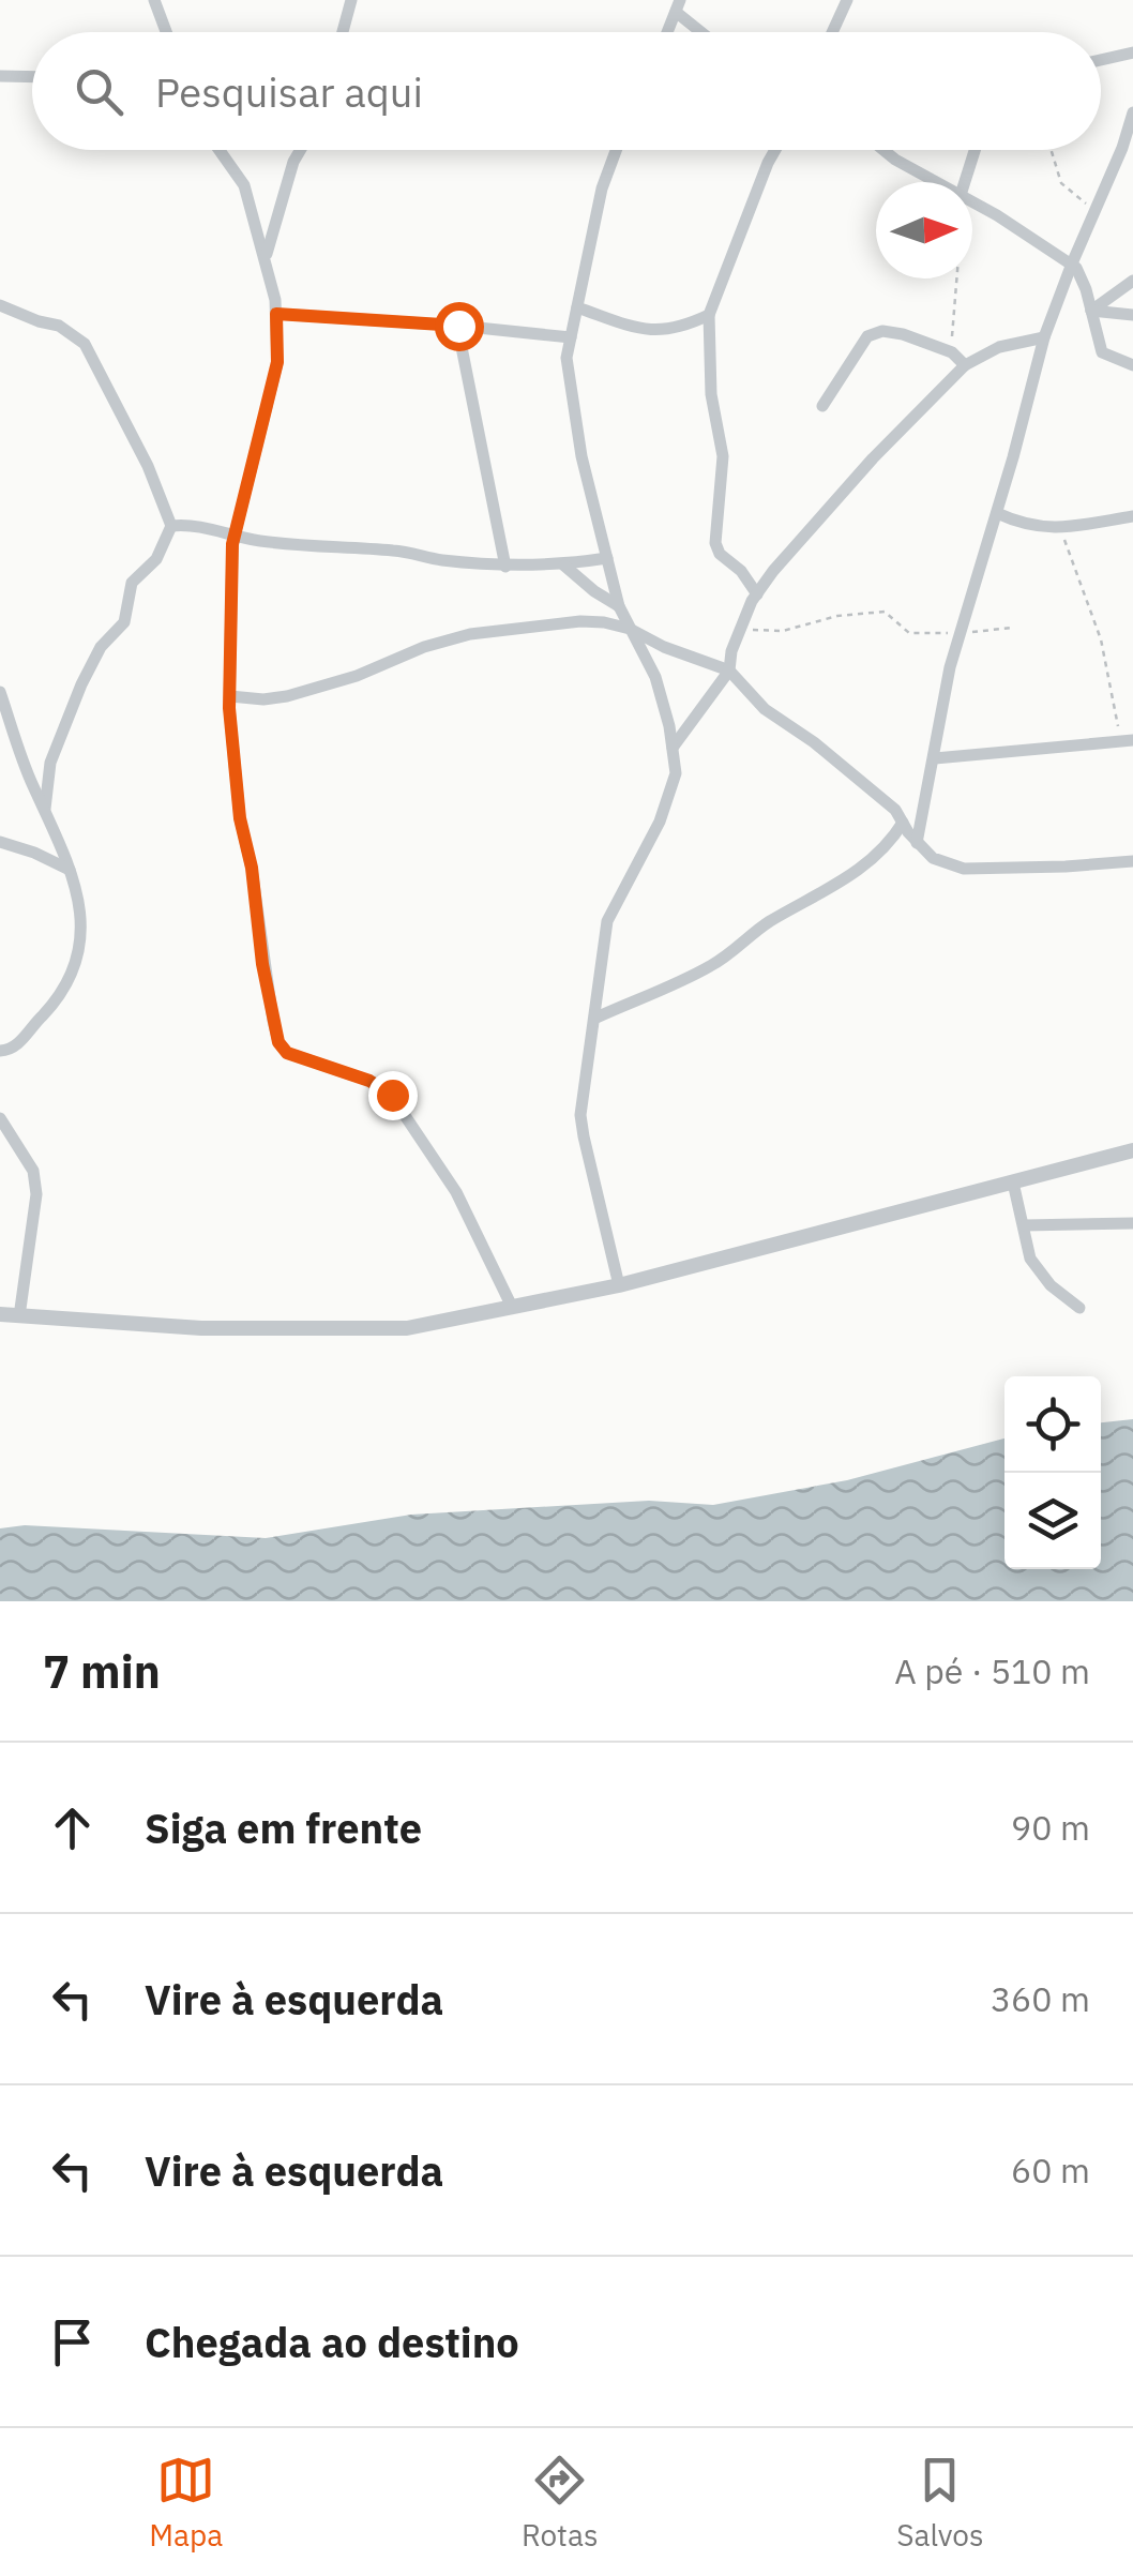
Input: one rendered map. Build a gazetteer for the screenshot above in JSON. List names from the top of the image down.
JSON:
{
  "north": "right",
  "page": {
    "search": "Pesquisar aqui",
    "heading": ["7 min", "A pé · 510 m"],
    "list": [
      ["Siga em frente", "90 m"],
      ["Vire à esquerda", "360 m"],
      ["Vire à esquerda", "60 m"],
      "Chegada ao destino"
    ],
    "nav": ["Mapa", "Rotas", "Salvos"]
  }
}
